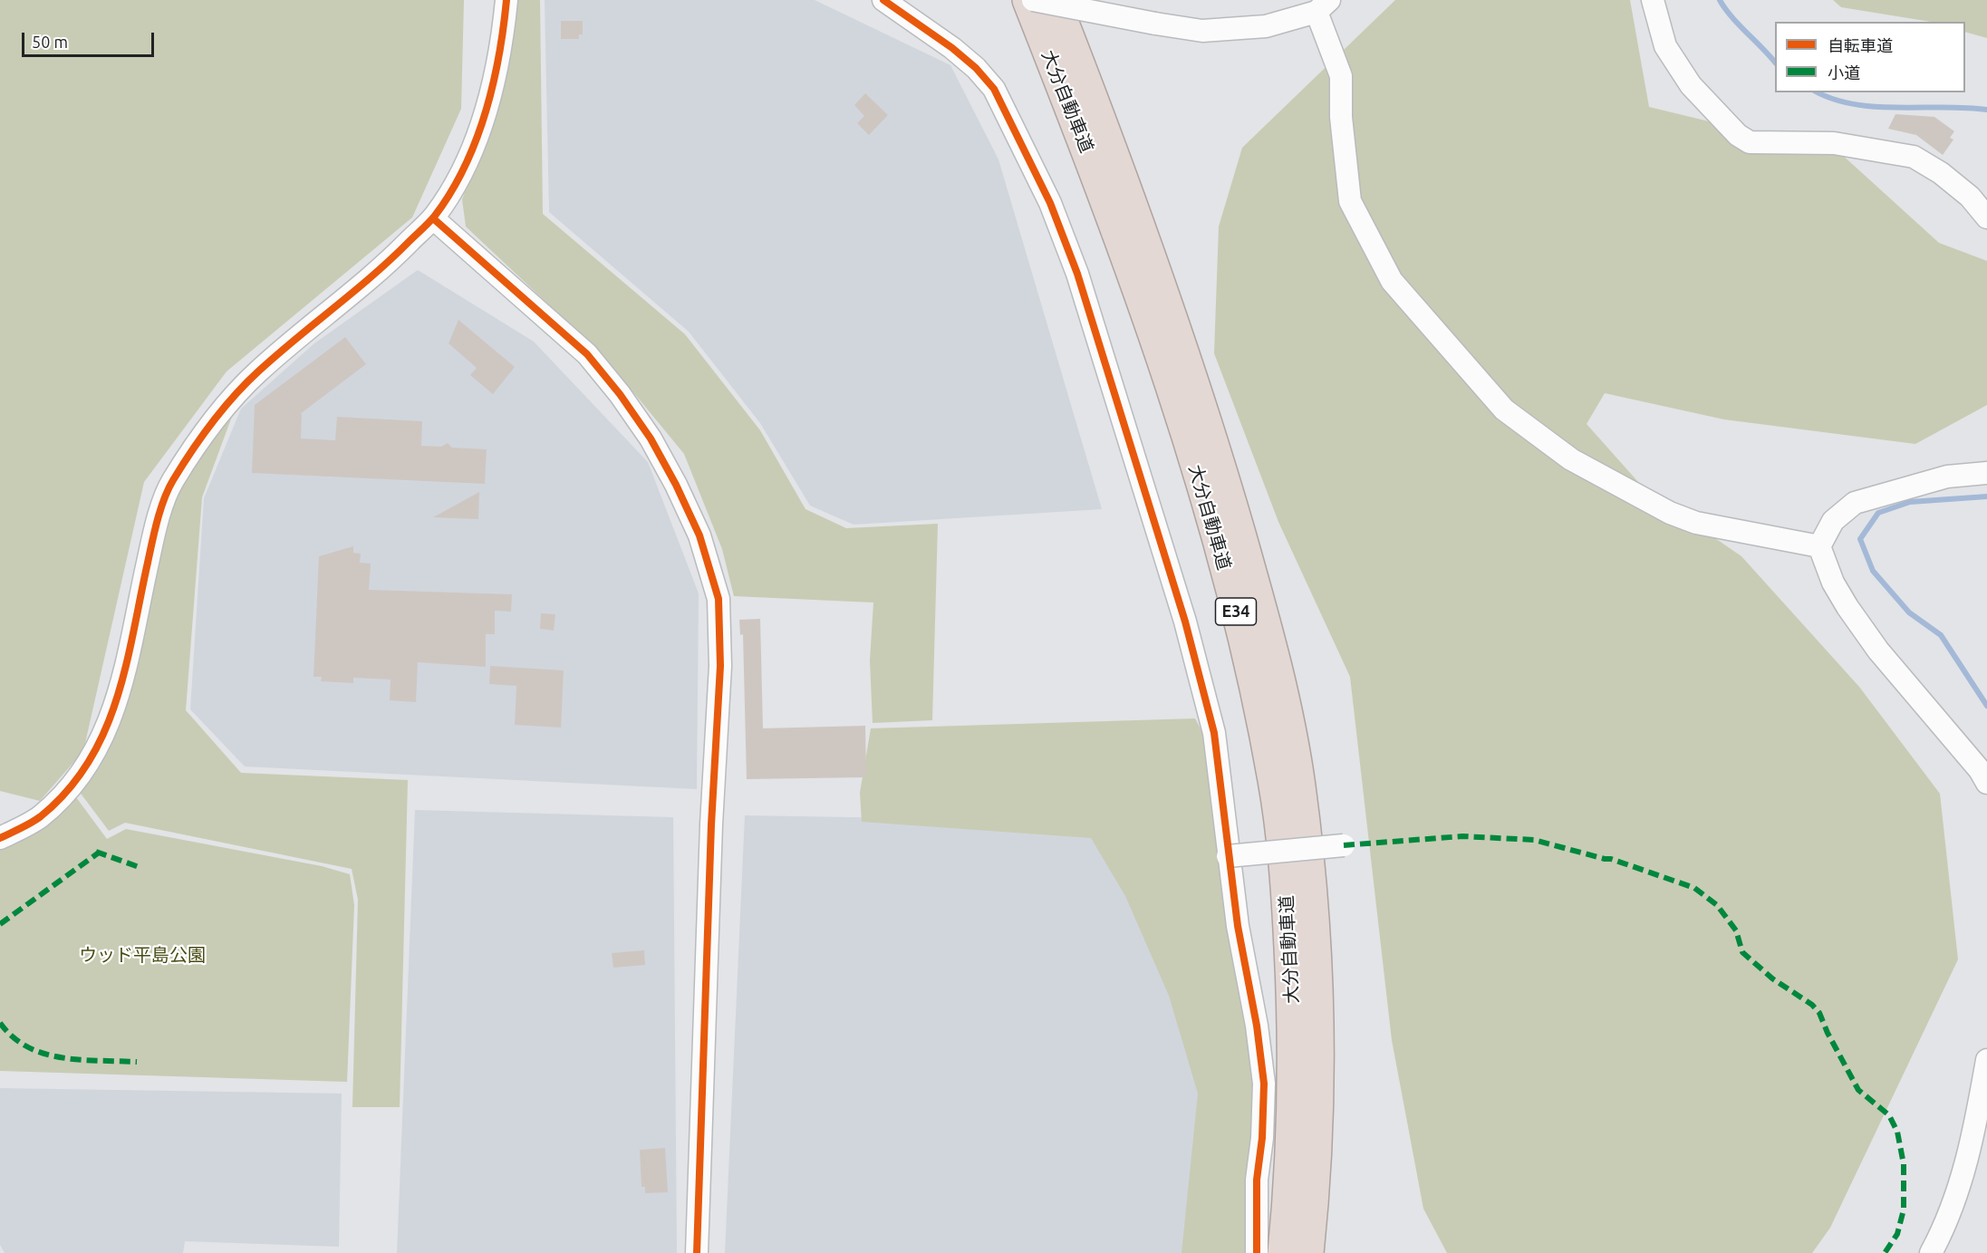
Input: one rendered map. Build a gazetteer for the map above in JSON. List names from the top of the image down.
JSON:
{
  "streets": {
    "highway": ["大分自動車道", "E34"]
  },
  "parks": ["ウッド平島公園"],
  "legend": ["自転車道", "小道"],
  "scale_bar": "50 m"
}
